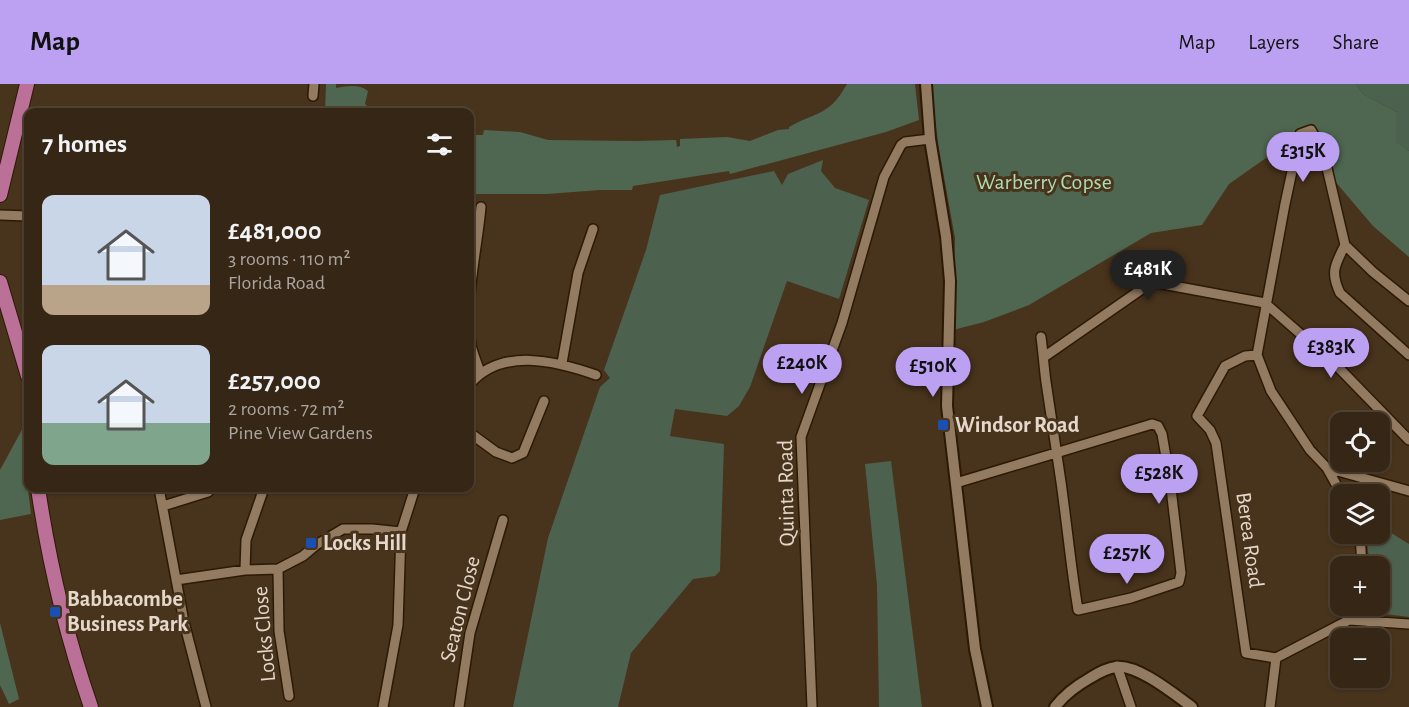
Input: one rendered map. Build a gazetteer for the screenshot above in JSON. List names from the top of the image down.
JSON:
{
  "streets": {
    "street": [
      "Quinta Road",
      "Berea Road",
      "Seaton Close",
      "Locks Close"
    ]
  },
  "parks": ["Warberry Copse"],
  "places": {
    "transit": ["Windsor Road", "Locks Hill", "Babbacombe Business Park"]
  },
  "page": {
    "header": "Map",
    "nav": ["Map", "Layers", "Share"],
    "heading": "7 homes",
    "price": [
      "£315K",
      "£481K",
      "£383K",
      "£240K",
      "£510K",
      "£528K",
      "£257K"
    ],
    "list": [
      {
        "name": "£481,000",
        "note": "3 rooms · 110 m² · Florida Road"
      },
      {
        "name": "£257,000",
        "note": "2 rooms · 72 m² · Pine View Gardens"
      }
    ],
    "map_buttons": ["+", "−"]
  }
}
